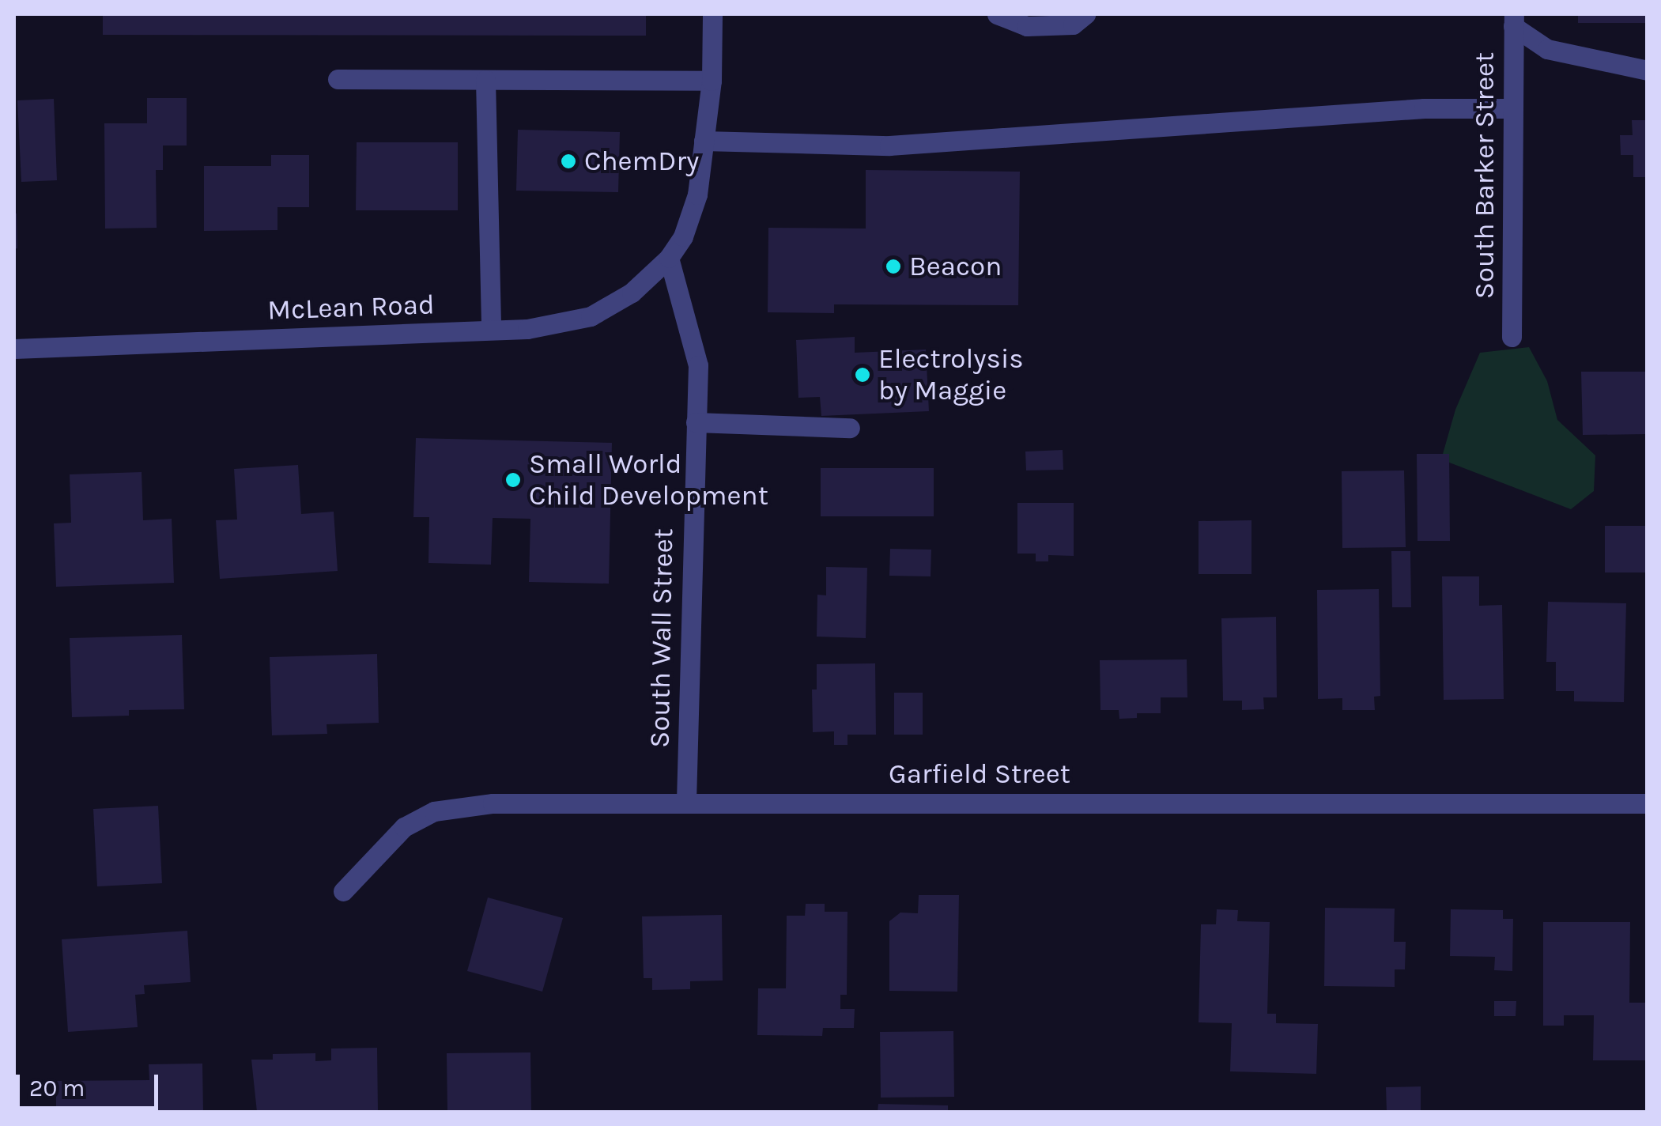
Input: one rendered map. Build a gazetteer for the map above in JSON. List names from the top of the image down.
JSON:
{
  "streets": {
    "street": [
      "South Barker Street",
      "McLean Road",
      "South Wall Street",
      "Garfield Street"
    ]
  },
  "crossings": [
    ["McLean Road", "South Wall Street"],
    ["South Wall Street", "Garfield Street"]
  ],
  "places": [
    "ChemDry",
    "Beacon",
    "Electrolysis by Maggie",
    "Small World Child Development"
  ],
  "scale_bar": "20 m"
}
